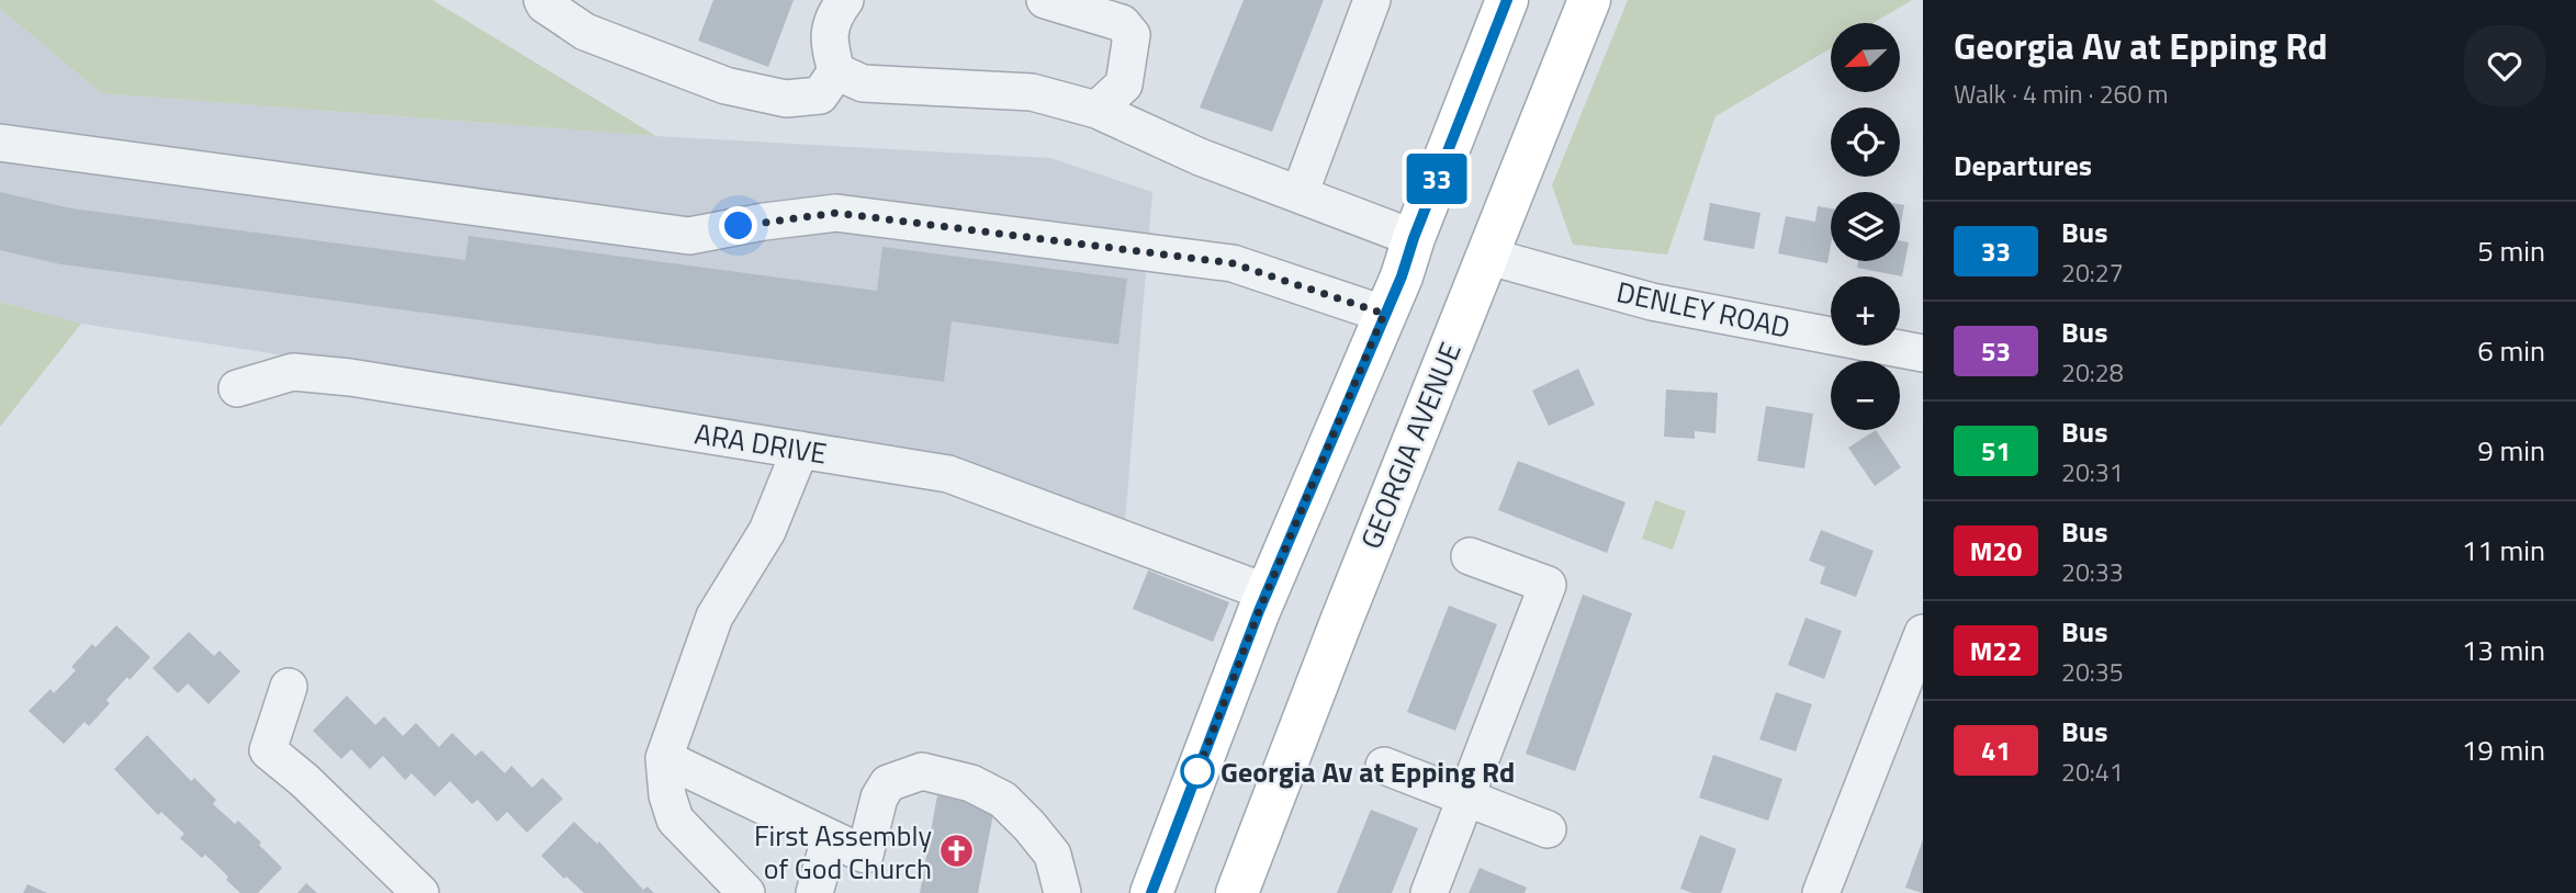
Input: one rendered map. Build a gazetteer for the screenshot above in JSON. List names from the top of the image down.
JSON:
{
  "streets": {
    "main road": ["GEORGIA AVENUE"],
    "street": ["DENLEY ROAD", "ARA DRIVE"]
  },
  "crossings": [
    ["DENLEY ROAD", "GEORGIA AVENUE"]
  ],
  "places": {
    "other": ["Georgia Av at Epping Rd"],
    "church": ["First Assembly of God Church"]
  },
  "lines": ["bus line 33"],
  "north": "bottom left",
  "page": {
    "on_map": "33",
    "heading": [
      ["Georgia Av at Epping Rd", "Walk · 4 min · 260 m"],
      "Departures"
    ],
    "map_buttons": ["+", "−"],
    "list": [
      {
        "mark": "33",
        "name": "Bus",
        "note": "20:27",
        "value": "5 min"
      },
      {
        "mark": "53",
        "name": "Bus",
        "note": "20:28",
        "value": "6 min"
      },
      {
        "mark": "51",
        "name": "Bus",
        "note": "20:31",
        "value": "9 min"
      },
      {
        "mark": "M20",
        "name": "Bus",
        "note": "20:33",
        "value": "11 min"
      },
      {
        "mark": "M22",
        "name": "Bus",
        "note": "20:35",
        "value": "13 min"
      },
      {
        "mark": "41",
        "name": "Bus",
        "note": "20:41",
        "value": "19 min"
      }
    ]
  }
}
